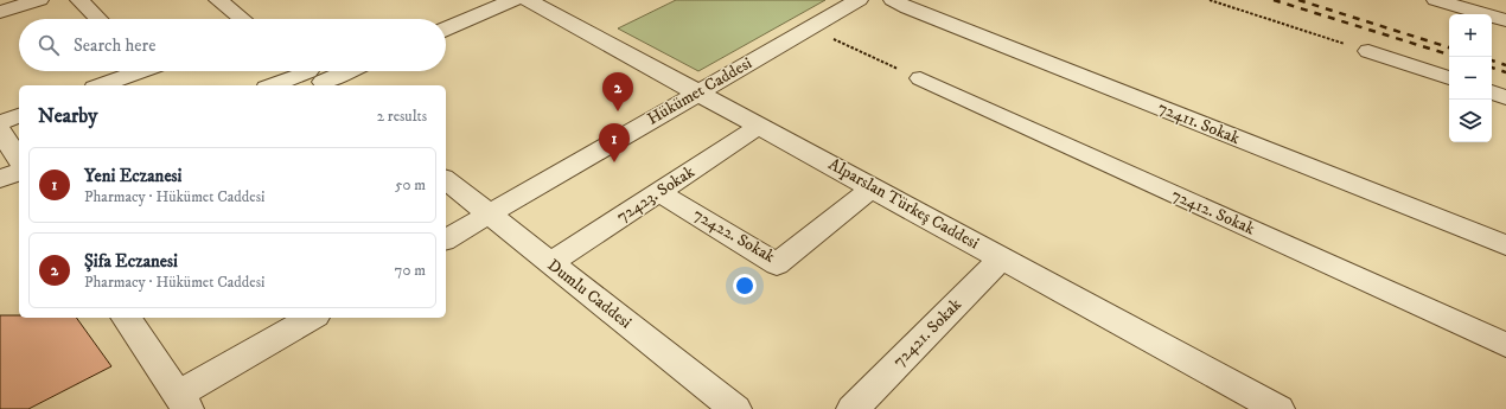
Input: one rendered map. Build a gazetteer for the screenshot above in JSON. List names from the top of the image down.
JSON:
{
  "streets": {
    "street": [
      "Hükümet Caddesi",
      "72411. Sokak",
      "72423. Sokak",
      "Alparslan Türkeş Caddesi",
      "72412. Sokak",
      "72422. Sokak",
      "Dumlu Caddesi",
      "72421. Sokak"
    ]
  },
  "crossings": [
    ["Hükümet Caddesi", "Alparslan Türkeş Caddesi"],
    ["Hükümet Caddesi", "Dumlu Caddesi"],
    ["72423. Sokak", "Alparslan Türkeş Caddesi"],
    ["72423. Sokak", "72422. Sokak"],
    ["72423. Sokak", "Dumlu Caddesi"],
    ["Alparslan Türkeş Caddesi", "72422. Sokak"],
    ["Alparslan Türkeş Caddesi", "72421. Sokak"]
  ],
  "page": {
    "map_buttons": ["+", "−"],
    "search": "Search here",
    "pins": ["2", "1"],
    "heading": ["Nearby", "2 results"],
    "list": [
      {
        "mark": "1",
        "name": "Yeni Eczanesi",
        "note": "Pharmacy · Hükümet Caddesi",
        "value": "50 m"
      },
      {
        "mark": "2",
        "name": "Şifa Eczanesi",
        "note": "Pharmacy · Hükümet Caddesi",
        "value": "70 m"
      }
    ]
  }
}
